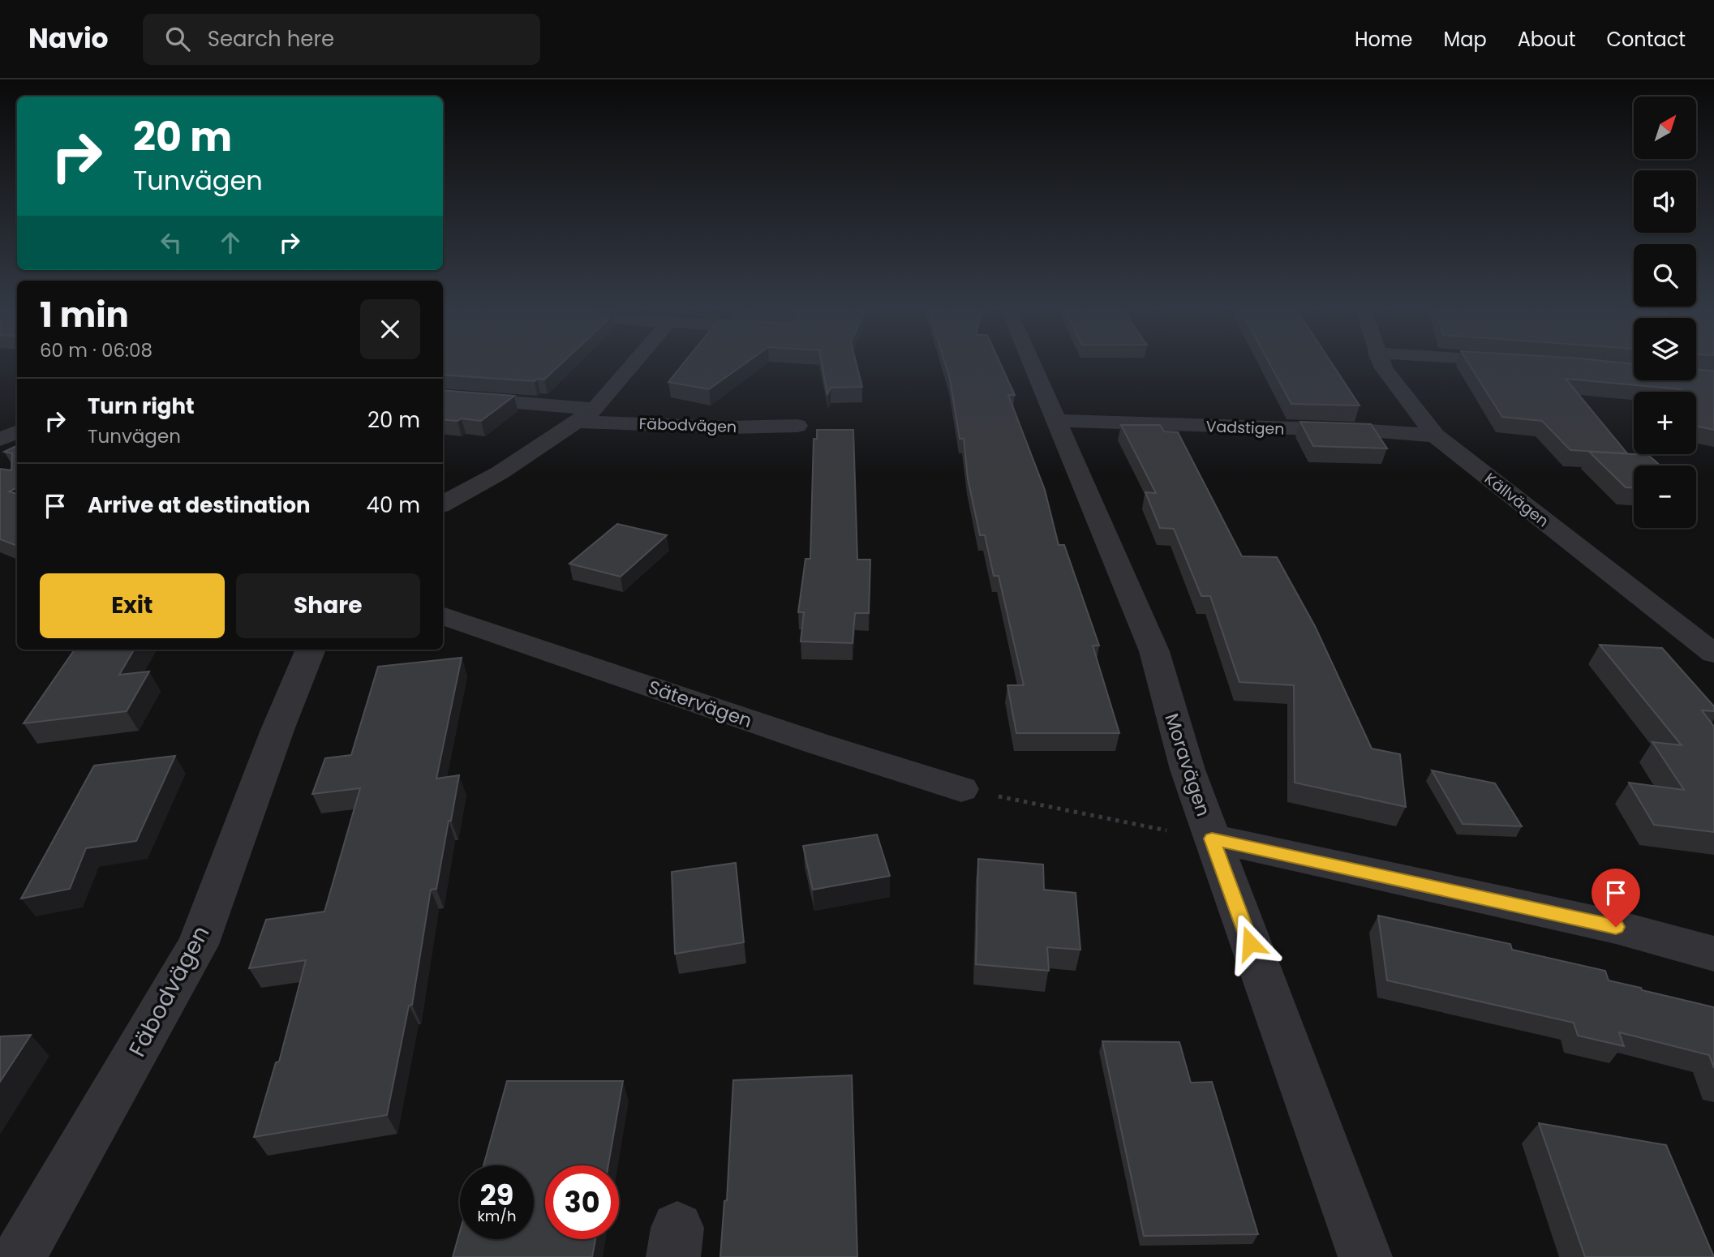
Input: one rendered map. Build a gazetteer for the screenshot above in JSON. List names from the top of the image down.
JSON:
{
  "streets": {
    "street": [
      "Fäbodvägen",
      "Vadstigen",
      "Källvägen",
      "Sätervägen",
      "Moravägen"
    ]
  },
  "crossings": [
    ["Vadstigen", "Källvägen"],
    ["Vadstigen", "Moravägen"]
  ],
  "north": "top right",
  "page": {
    "header": "Navio",
    "search": "Search here",
    "nav": [
      "Home",
      "Map",
      "About",
      "Contact"
    ],
    "map_buttons": ["+", "−"],
    "turn": ["20 m", "Tunvägen"],
    "heading": ["1 min", "60 m · 06:08"],
    "list": [
      {
        "name": "Turn right",
        "note": "Tunvägen",
        "value": "20 m"
      },
      {
        "name": "Arrive at destination",
        "value": "40 m"
      }
    ],
    "buttons": ["Exit", "Share"],
    "speed": "29 km/h",
    "limit": "30"
  }
}
